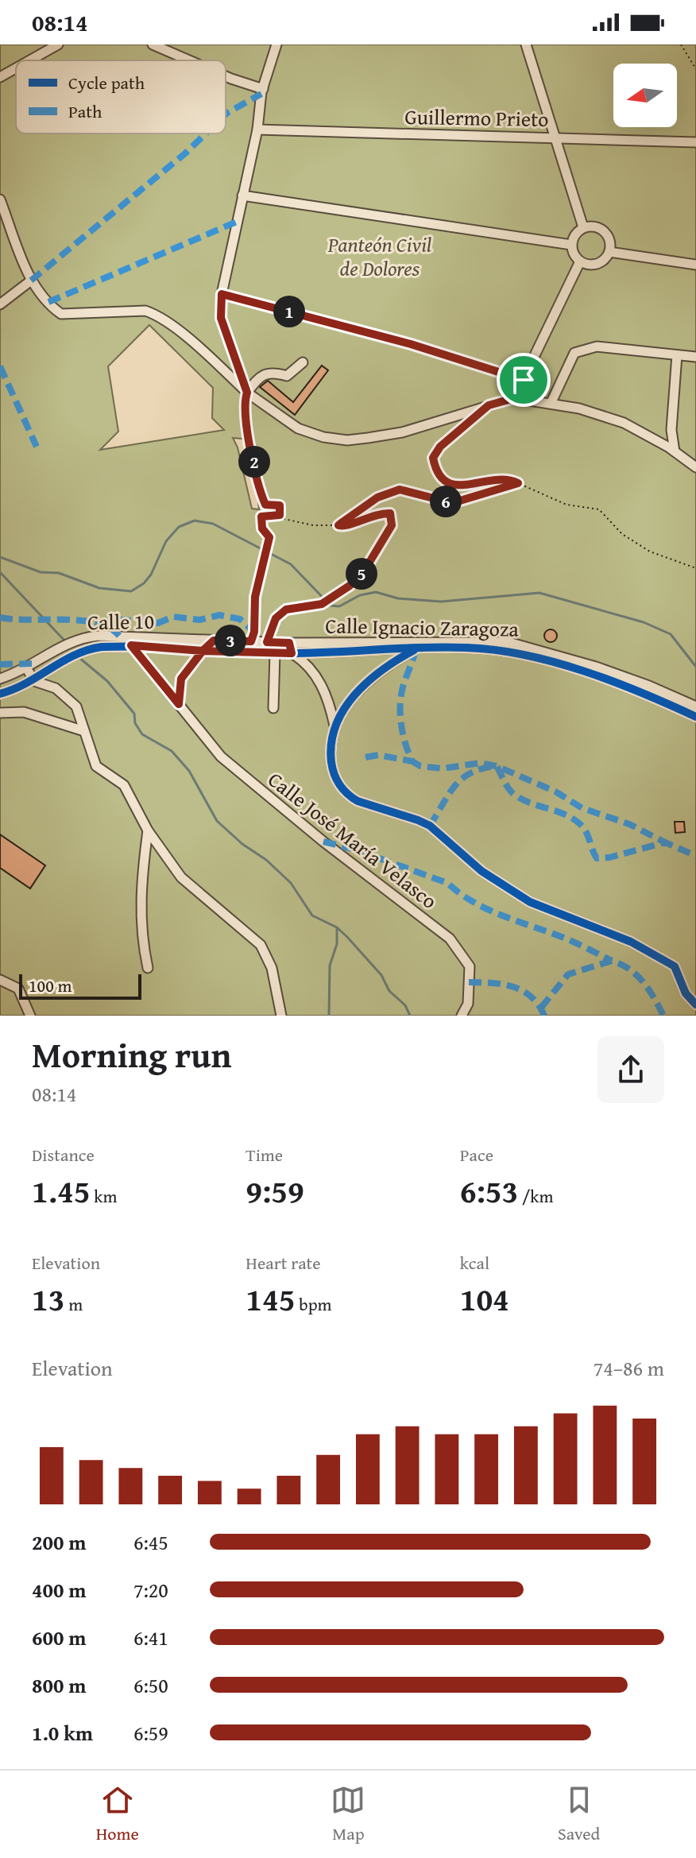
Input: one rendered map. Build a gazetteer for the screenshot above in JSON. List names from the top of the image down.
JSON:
{
  "streets": {
    "street": [
      "Guillermo Prieto",
      "Calle 10",
      "Calle Ignacio Zaragoza",
      "Calle José María Velasco"
    ]
  },
  "crossings": [
    ["Calle 10", "Calle Ignacio Zaragoza"],
    ["Calle 10", "Calle José María Velasco"]
  ],
  "parks": ["Panteón Civil de Dolores"],
  "legend": ["Cycle path", "Path"],
  "scale_bar": "100 m",
  "north": "left",
  "page": {
    "status": "08:14",
    "pins": [
      "1",
      "2",
      "6",
      "5",
      "3"
    ],
    "scale": "100 m",
    "heading": ["Morning run", "08:14"],
    "stats": [
      ["Distance", "1.45 km"],
      ["Time", "9:59"],
      ["Pace", "6:53 /km"],
      ["Elevation", "13 m"],
      ["Heart rate", "145 bpm"],
      ["kcal", "104"]
    ],
    "chart": ["Elevation", "74–86 m"],
    "list": [
      {
        "name": "200 m",
        "note": "6:45"
      },
      {
        "name": "400 m",
        "note": "7:20"
      },
      {
        "name": "600 m",
        "note": "6:41"
      },
      {
        "name": "800 m",
        "note": "6:50"
      },
      {
        "name": "1.0 km",
        "note": "6:59"
      }
    ],
    "tabs": ["Home", "Map", "Saved"]
  }
}
